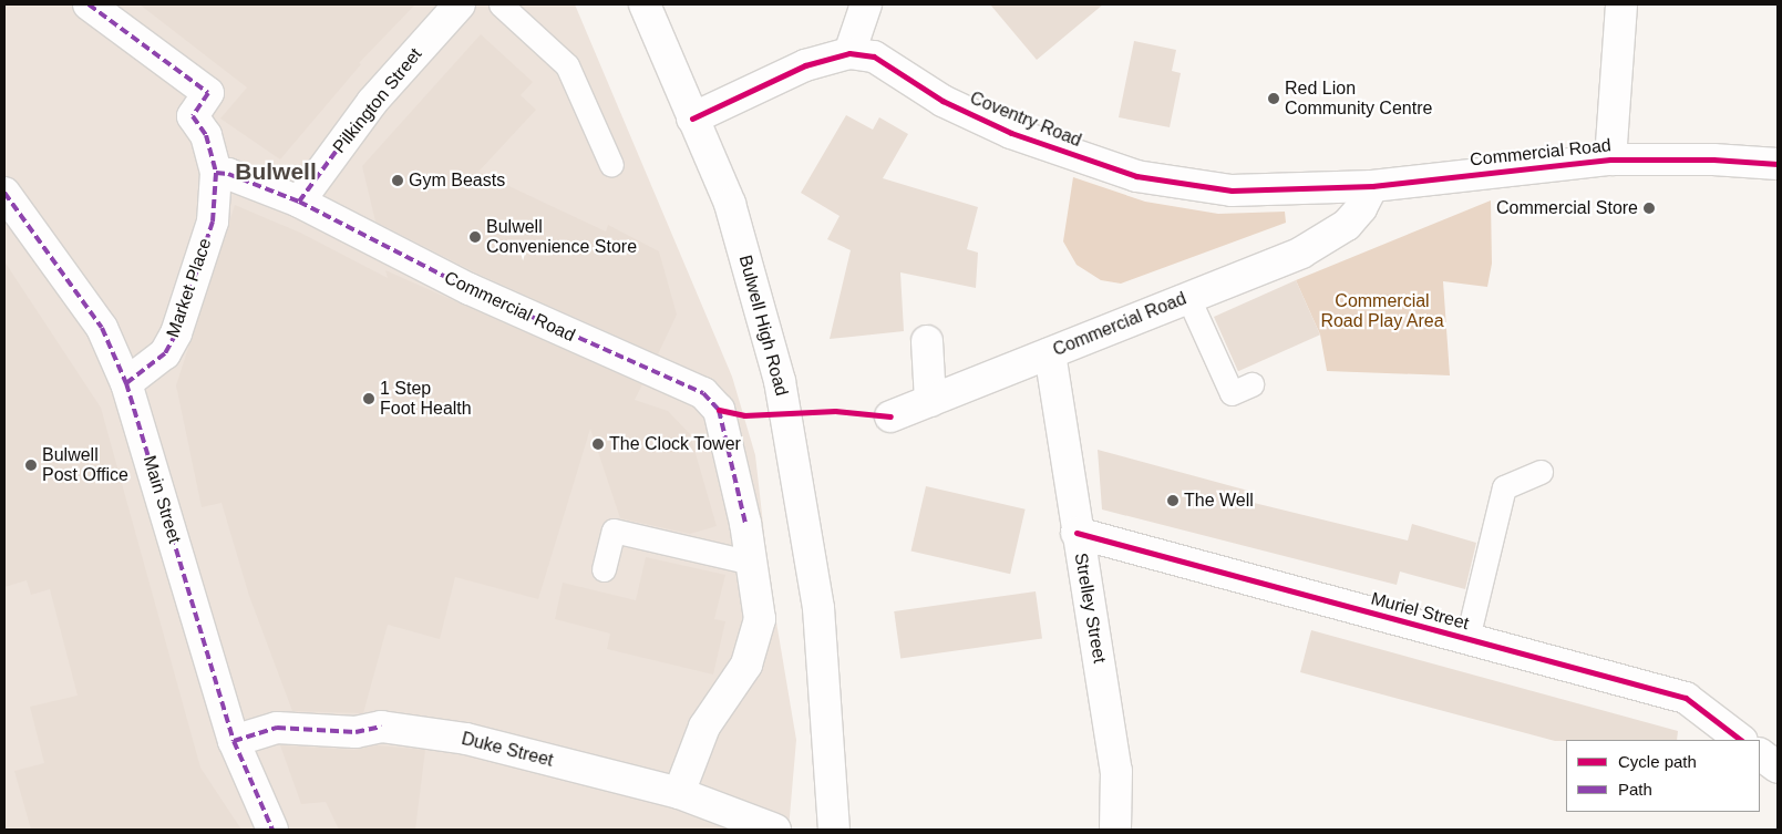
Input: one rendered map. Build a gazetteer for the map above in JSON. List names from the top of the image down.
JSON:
{
  "streets": {
    "street": [
      "Pilkington Street",
      "Coventry Road",
      "Commercial Road",
      "Market Place",
      "Bulwell High Road",
      "Main Street",
      "Strelley Street",
      "Muriel Street",
      "Duke Street"
    ]
  },
  "crossings": [
    ["Pilkington Street", "Commercial Road"],
    ["Coventry Road", "Commercial Road"],
    ["Coventry Road", "Bulwell High Road"],
    ["Commercial Road", "Market Place"],
    ["Commercial Road", "Strelley Street"],
    ["Market Place", "Main Street"],
    ["Main Street", "Duke Street"],
    ["Strelley Street", "Muriel Street"]
  ],
  "districts": ["Bulwell"],
  "parks": ["Commercial Road Play Area"],
  "places": [
    "Red Lion Community Centre",
    "Gym Beasts",
    "Commercial Store",
    "Bulwell Convenience Store",
    "1 Step Foot Health",
    "The Clock Tower",
    "Bulwell Post Office",
    "The Well"
  ],
  "legend": ["Cycle path", "Path"]
}
